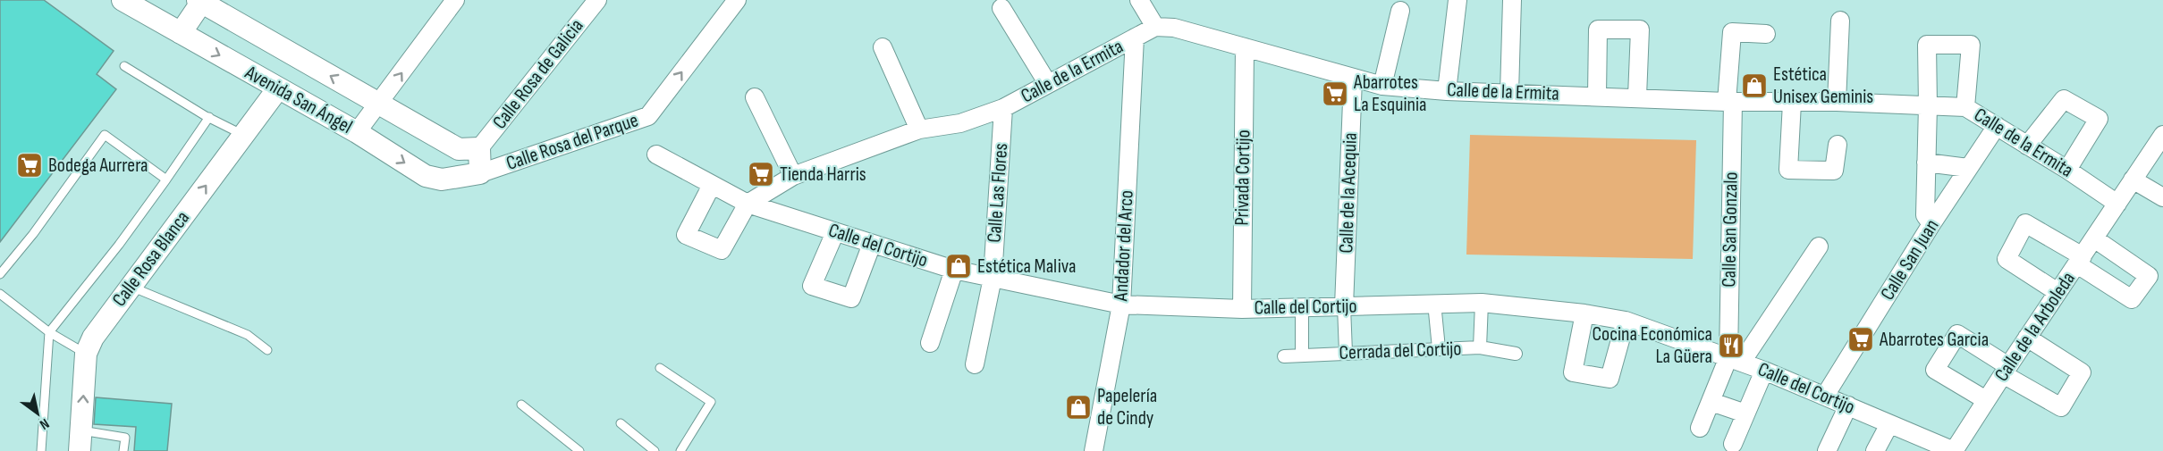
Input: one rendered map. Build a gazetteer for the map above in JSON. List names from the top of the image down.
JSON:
{
  "streets": {
    "street": [
      "Calle de la Ermita",
      "Calle Rosa de Galicia",
      "Avenida San Ángel",
      "Calle Rosa del Parque",
      "Privada Cortijo",
      "Calle Las Flores",
      "Calle de la Acequia",
      "Calle San Gonzalo",
      "Calle del Cortijo",
      "Andador del Arco",
      "Calle Rosa Blanca",
      "Calle San Juan",
      "Calle de la Arboleda",
      "Cerrada del Cortijo"
    ]
  },
  "crossings": [
    ["Calle de la Ermita", "Privada Cortijo"],
    ["Calle de la Ermita", "Calle Las Flores"],
    ["Calle de la Ermita", "Calle de la Acequia"],
    ["Calle de la Ermita", "Calle San Gonzalo"],
    ["Calle de la Ermita", "Calle del Cortijo"],
    ["Calle de la Ermita", "Andador del Arco"],
    ["Calle de la Ermita", "Calle San Juan"],
    ["Calle de la Ermita", "Calle de la Arboleda"],
    ["Calle Rosa de Galicia", "Avenida San Ángel"],
    ["Avenida San Ángel", "Calle Rosa del Parque"],
    ["Avenida San Ángel", "Calle Rosa Blanca"],
    ["Privada Cortijo", "Calle del Cortijo"],
    ["Calle Las Flores", "Calle del Cortijo"],
    ["Calle de la Acequia", "Calle del Cortijo"],
    ["Calle San Gonzalo", "Calle del Cortijo"],
    ["Calle del Cortijo", "Andador del Arco"],
    ["Calle del Cortijo", "Calle San Juan"],
    ["Calle del Cortijo", "Calle de la Arboleda"]
  ],
  "one_way": ["Calle Rosa del Parque", "Calle Rosa Blanca"],
  "places": {
    "shop": ["Estética Unisex Geminis", "Estética Maliva", "Papelería de Cindy"],
    "supermarket": [
      "Abarrotes La Esquinia",
      "Bodega Aurrera",
      "Tienda Harris",
      "Abarrotes Garcia"
    ],
    "restaurant": ["Cocina Económica La Güera"]
  },
  "north": "bottom right"
}
